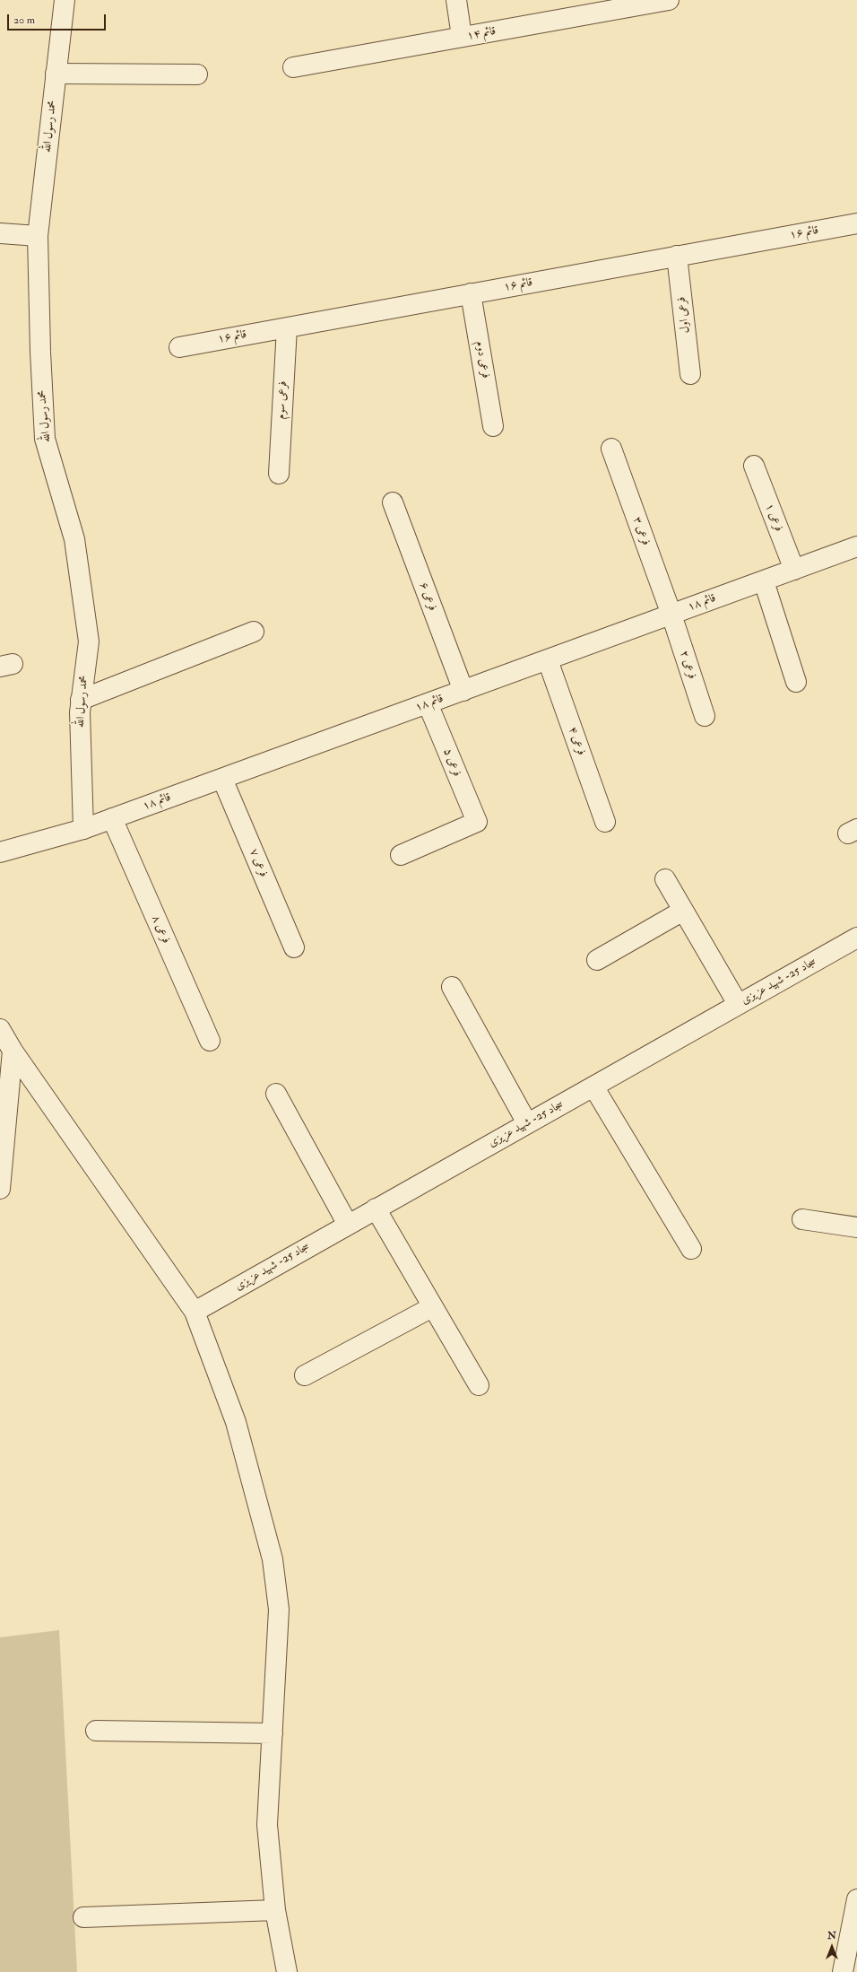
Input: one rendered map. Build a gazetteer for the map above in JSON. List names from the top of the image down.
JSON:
{
  "streets": {
    "street": [
      "قائم ۱۴",
      "محمد رسول الله",
      "قائم ۱۶",
      "فرعی اول",
      "فرعی دوم",
      "فرعی سوم",
      "فرعی ۱",
      "فرعی ۳",
      "فرعی ۶",
      "قائم ۱۸",
      "فرعی ۲",
      "فرعی ۴",
      "فرعی ۵",
      "فرعی ۷",
      "فرعی ۸",
      "سجاد 25- شهید عزیزی"
    ]
  },
  "crossings": [
    ["محمد رسول الله", "قائم ۱۸"],
    ["قائم ۱۶", "فرعی اول"],
    ["قائم ۱۶", "فرعی دوم"],
    ["قائم ۱۶", "فرعی سوم"],
    ["فرعی ۱", "قائم ۱۸"],
    ["فرعی ۳", "قائم ۱۸"],
    ["فرعی ۳", "فرعی ۲"],
    ["فرعی ۶", "قائم ۱۸"],
    ["قائم ۱۸", "فرعی ۲"],
    ["قائم ۱۸", "فرعی ۴"],
    ["قائم ۱۸", "فرعی ۵"],
    ["قائم ۱۸", "فرعی ۷"],
    ["قائم ۱۸", "فرعی ۸"]
  ],
  "scale_bar": "20 m",
  "north": "top"
}
